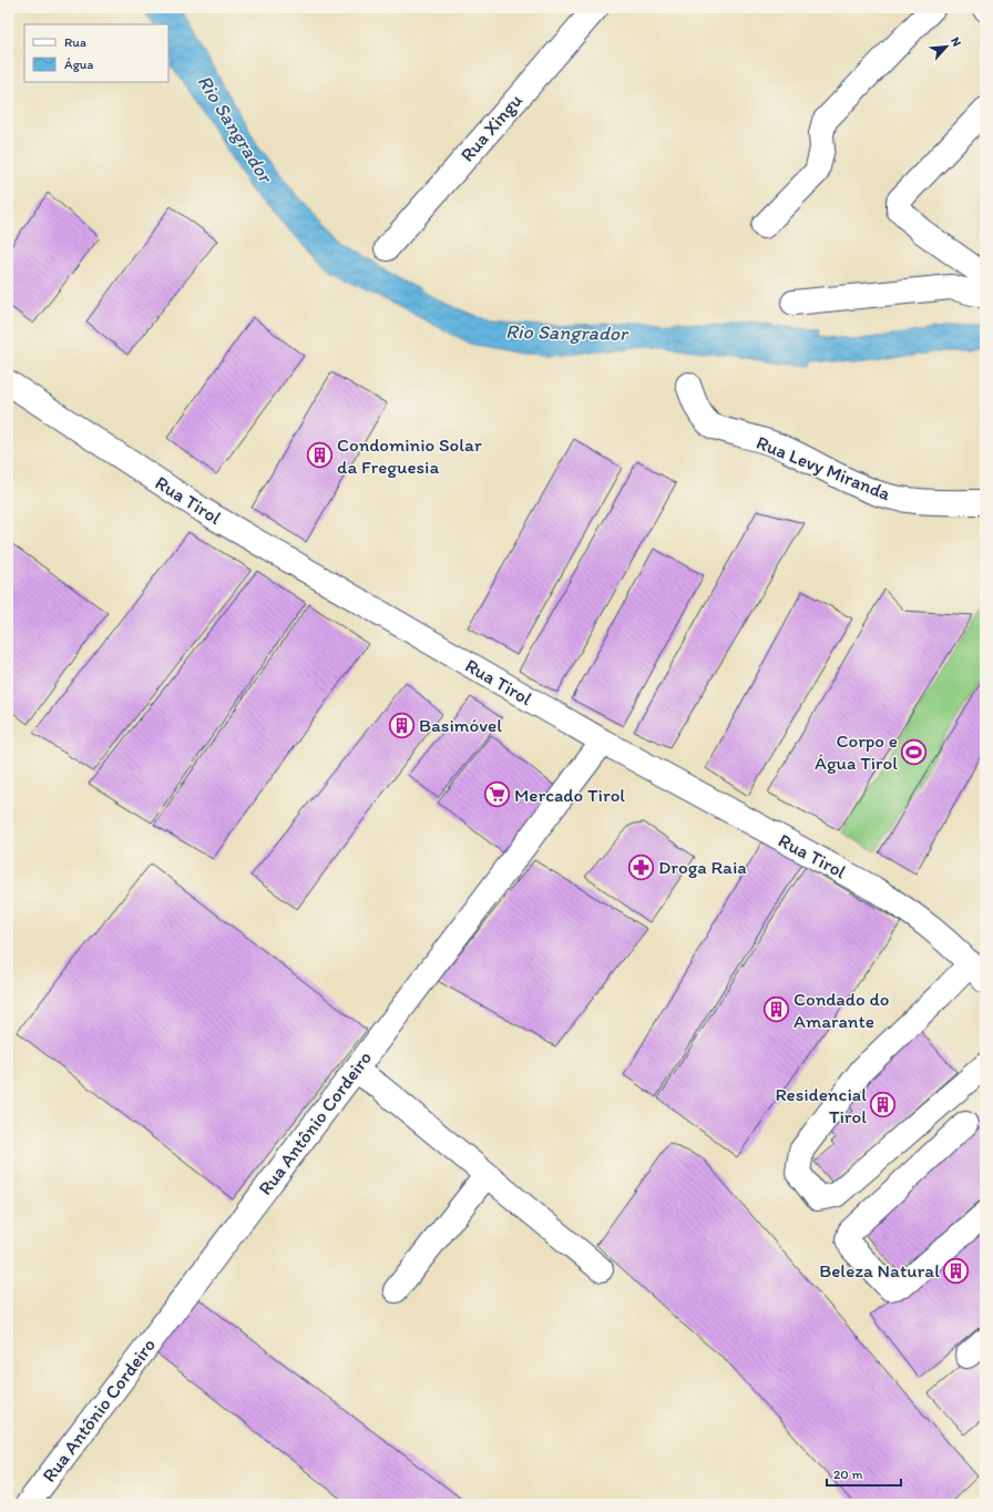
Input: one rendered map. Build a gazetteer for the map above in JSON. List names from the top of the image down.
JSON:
{
  "streets": {
    "street": [
      "Rua Xingu",
      "Rua Levy Miranda",
      "Rua Tirol",
      "Rua Antônio Cordeiro"
    ]
  },
  "crossings": [
    ["Rua Tirol", "Rua Antônio Cordeiro"]
  ],
  "water": ["Rio Sangrador"],
  "places": {
    "building": [
      "Condominio Solar da Freguesia",
      "Basimóvel",
      "Condado do Amarante",
      "Residencial Tirol",
      "Beleza Natural"
    ],
    "sports": ["Corpo e Água Tirol"],
    "supermarket": ["Mercado Tirol"],
    "pharmacy": ["Droga Raia"]
  },
  "legend": ["Rua", "Água"],
  "scale_bar": "20 m",
  "north": "top right"
}
